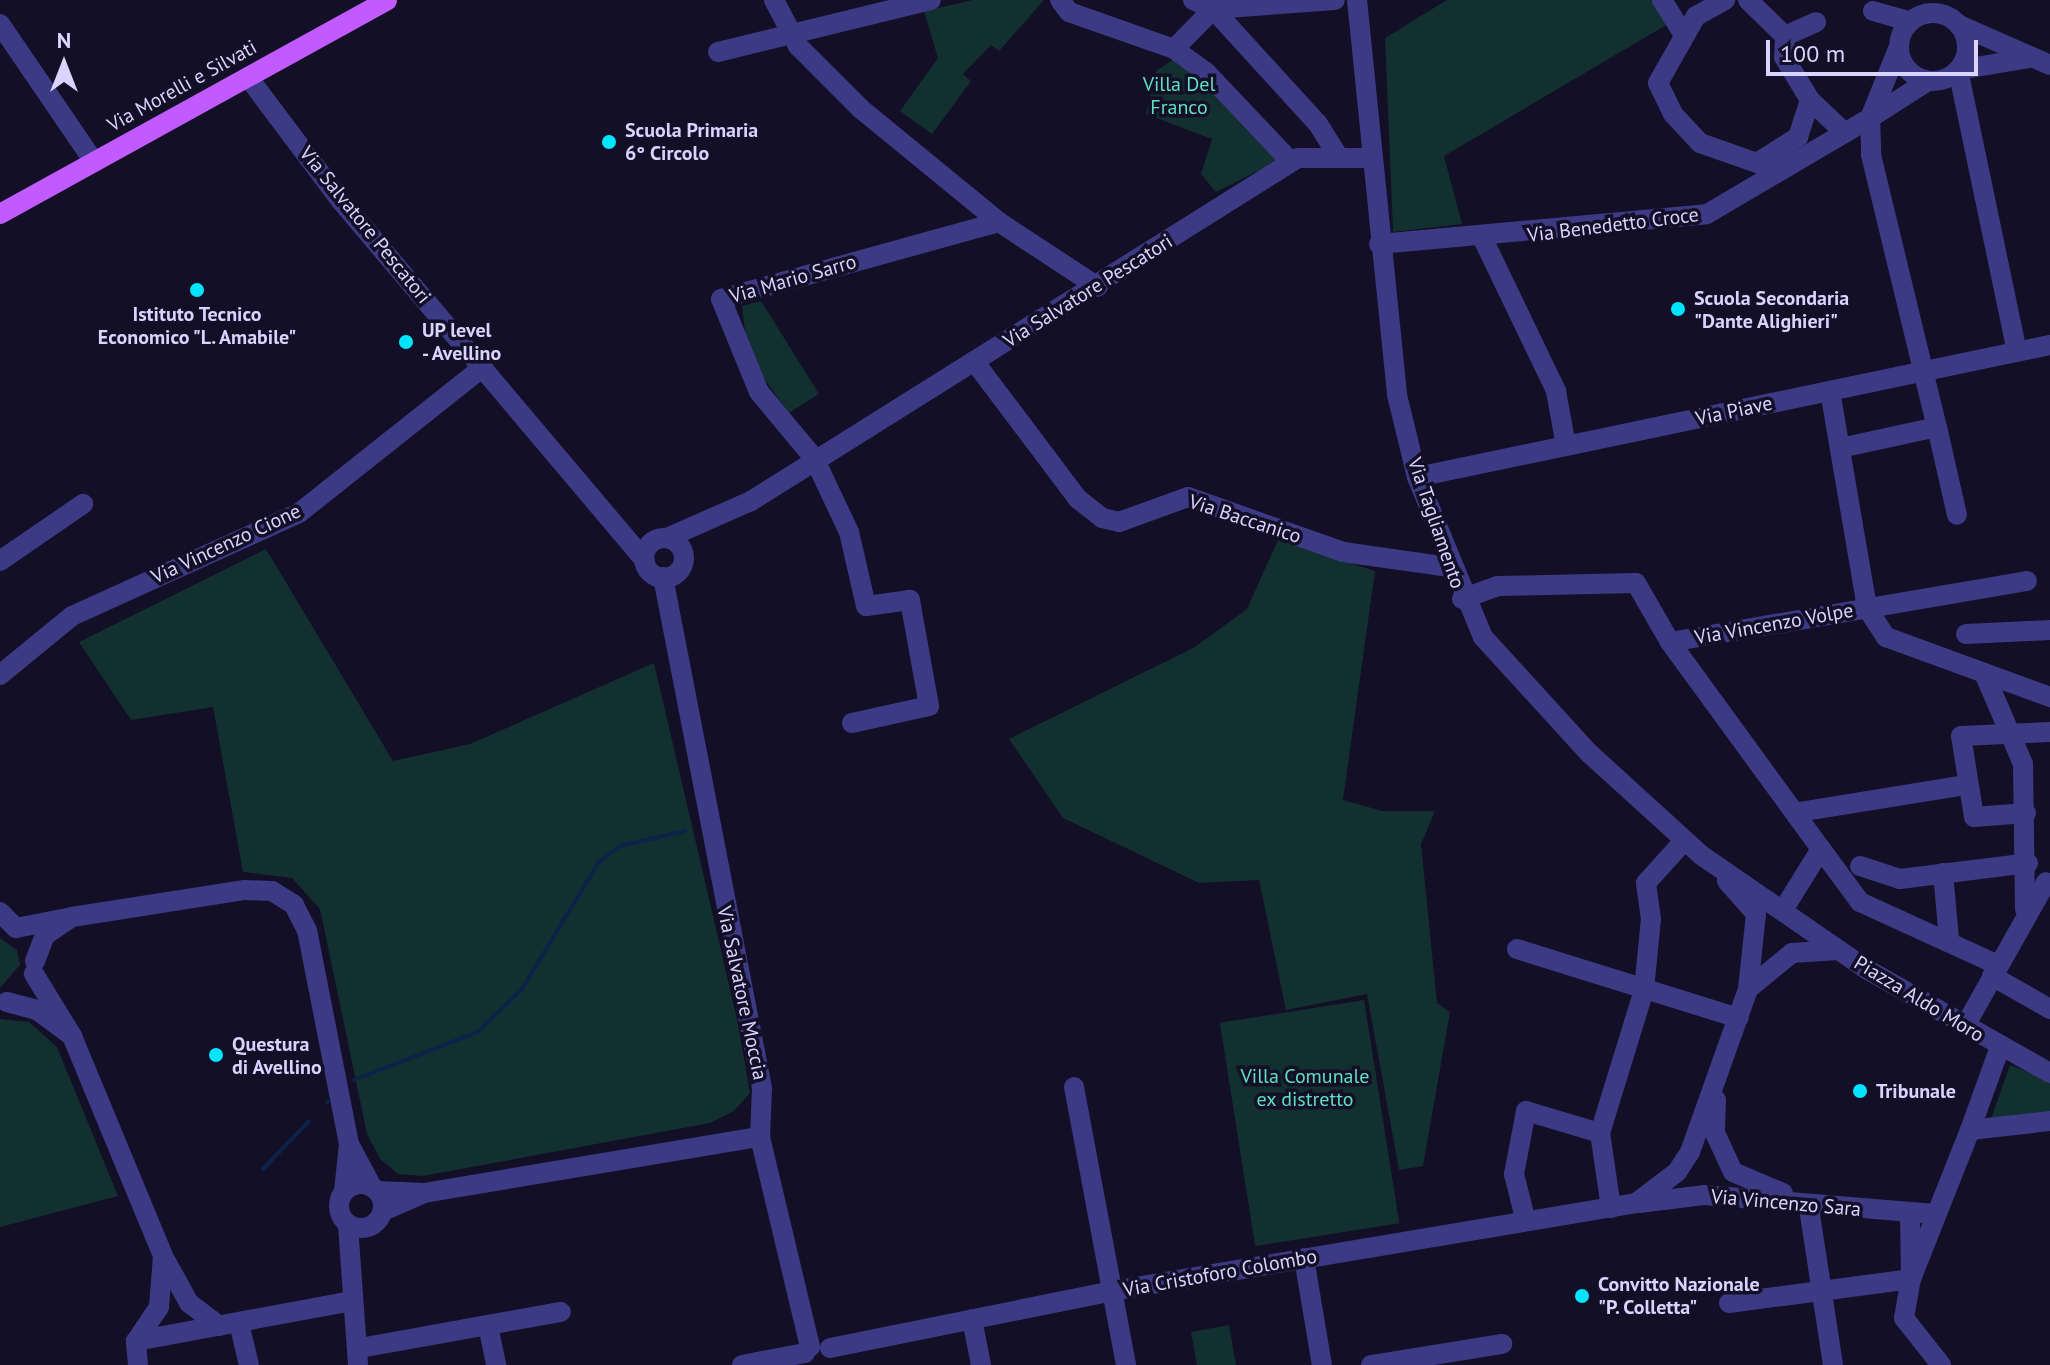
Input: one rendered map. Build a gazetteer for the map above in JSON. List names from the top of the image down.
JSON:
{
  "streets": {
    "main road": ["Via Morelli e Silvati"],
    "street": [
      "Via Salvatore Pescatori",
      "Via Benedetto Croce",
      "Via Mario Sarro",
      "Via Piave",
      "Via Baccanico",
      "Via Tagliamento",
      "Via Vincenzo Cione",
      "Via Vincenzo Volpe",
      "Via Salvatore Moccia",
      "Piazza Aldo Moro",
      "Via Vincenzo Sara",
      "Via Cristoforo Colombo"
    ]
  },
  "crossings": [
    ["Via Morelli e Silvati", "Via Salvatore Pescatori"],
    ["Via Salvatore Pescatori", "Via Mario Sarro"],
    ["Via Salvatore Pescatori", "Via Baccanico"],
    ["Via Salvatore Pescatori", "Via Tagliamento"],
    ["Via Salvatore Pescatori", "Via Vincenzo Cione"],
    ["Via Salvatore Pescatori", "Via Salvatore Moccia"],
    ["Via Benedetto Croce", "Via Tagliamento"],
    ["Via Piave", "Via Tagliamento"],
    ["Via Baccanico", "Via Tagliamento"],
    ["Via Tagliamento", "Via Vincenzo Volpe"],
    ["Via Tagliamento", "Piazza Aldo Moro"],
    ["Via Salvatore Moccia", "Via Cristoforo Colombo"],
    ["Piazza Aldo Moro", "Via Vincenzo Sara"],
    ["Via Vincenzo Sara", "Via Cristoforo Colombo"]
  ],
  "parks": ["Villa Del Franco", "Villa Comunale ex distretto"],
  "places": [
    "Scuola Primaria 6° Circolo",
    "Istituto Tecnico Economico \"L. Amabile\"",
    "Scuola Secondaria \"Dante Alighieri\"",
    "UP level - Avellino",
    "Questura di Avellino",
    "Tribunale",
    "Convitto Nazionale \"P. Colletta\""
  ],
  "scale_bar": "100 m",
  "north": "top"
}
